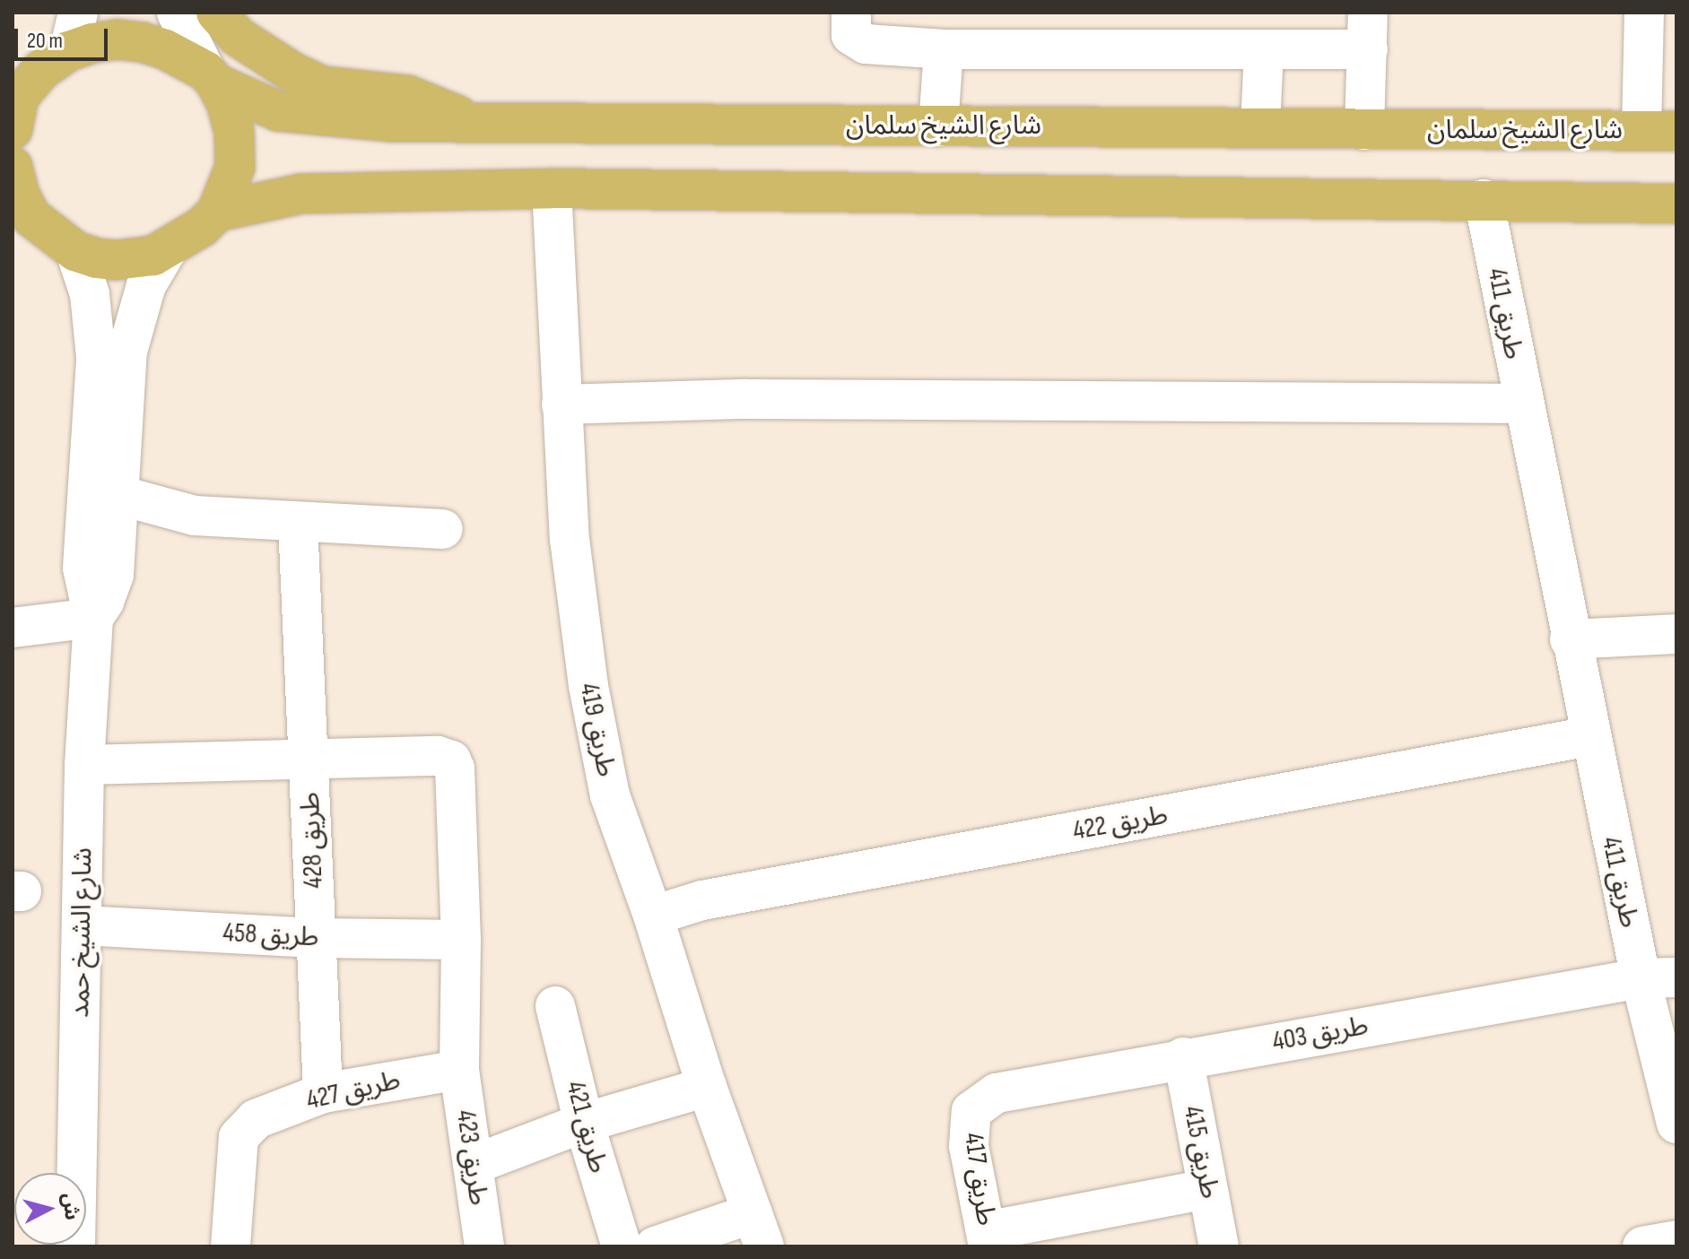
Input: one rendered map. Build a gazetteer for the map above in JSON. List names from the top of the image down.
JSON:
{
  "streets": {
    "main road": ["شارع الشيخ سلمان"],
    "street": [
      "طريق 411",
      "طريق 419",
      "طريق 422",
      "طريق 428",
      "شارع الشيخ حمد",
      "طريق 458",
      "طريق 403",
      "طريق 427",
      "طريق 421",
      "طريق 415",
      "طريق 423",
      "طريق 417"
    ]
  },
  "crossings": [
    ["طريق 411", "طريق 422"],
    ["طريق 411", "طريق 403"],
    ["طريق 419", "طريق 422"],
    ["طريق 428", "شارع الشيخ حمد"],
    ["طريق 428", "طريق 458"],
    ["طريق 428", "طريق 427"],
    ["طريق 428", "طريق 423"],
    ["شارع الشيخ حمد", "طريق 458"],
    ["طريق 458", "طريق 423"],
    ["طريق 403", "طريق 415"],
    ["طريق 403", "طريق 417"],
    ["طريق 427", "طريق 423"]
  ],
  "scale_bar": "20 m",
  "north": "right"
}
